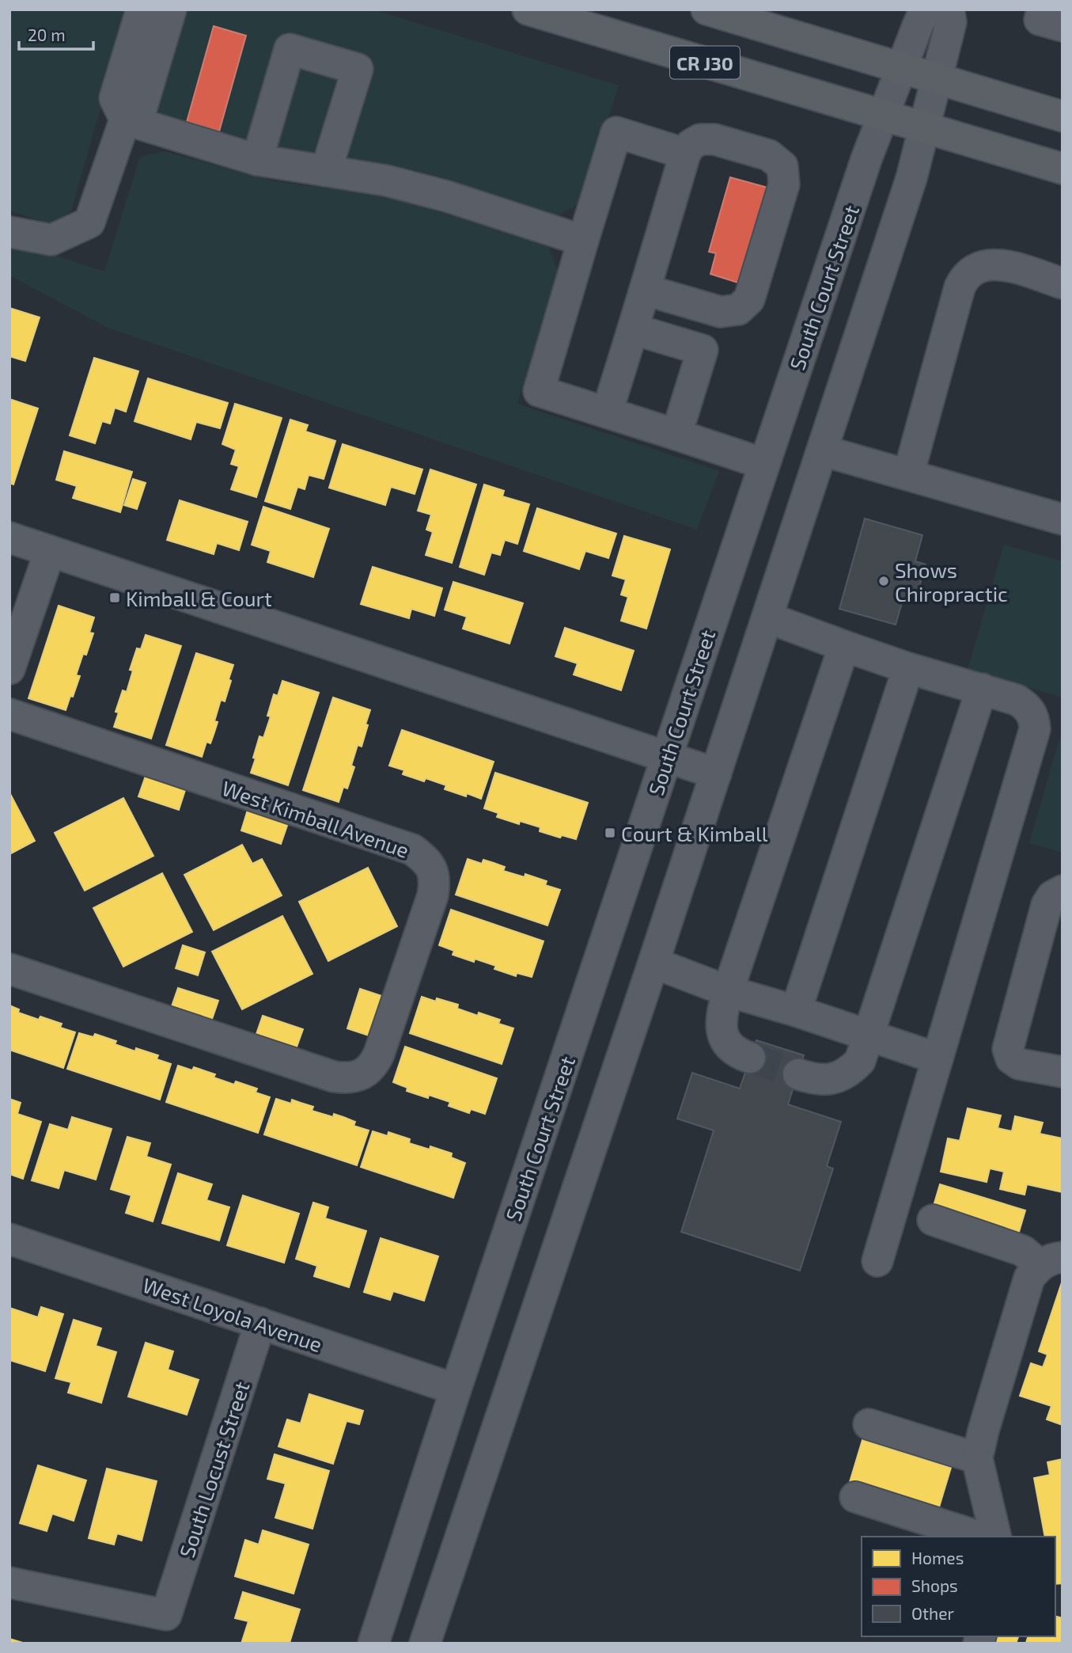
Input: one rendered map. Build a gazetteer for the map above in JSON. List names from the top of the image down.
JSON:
{
  "streets": {
    "main road": ["CR J30"],
    "street": [
      "South Court Street",
      "West Kimball Avenue",
      "West Loyola Avenue",
      "South Locust Street"
    ]
  },
  "crossings": [
    ["CR J30", "South Court Street"],
    ["South Court Street", "West Loyola Avenue"],
    ["West Loyola Avenue", "South Locust Street"]
  ],
  "places": {
    "other": ["Shows Chiropractic"],
    "transit": ["Kimball & Court", "Court & Kimball"]
  },
  "legend": ["Homes", "Shops", "Other"],
  "scale_bar": "20 m"
}
